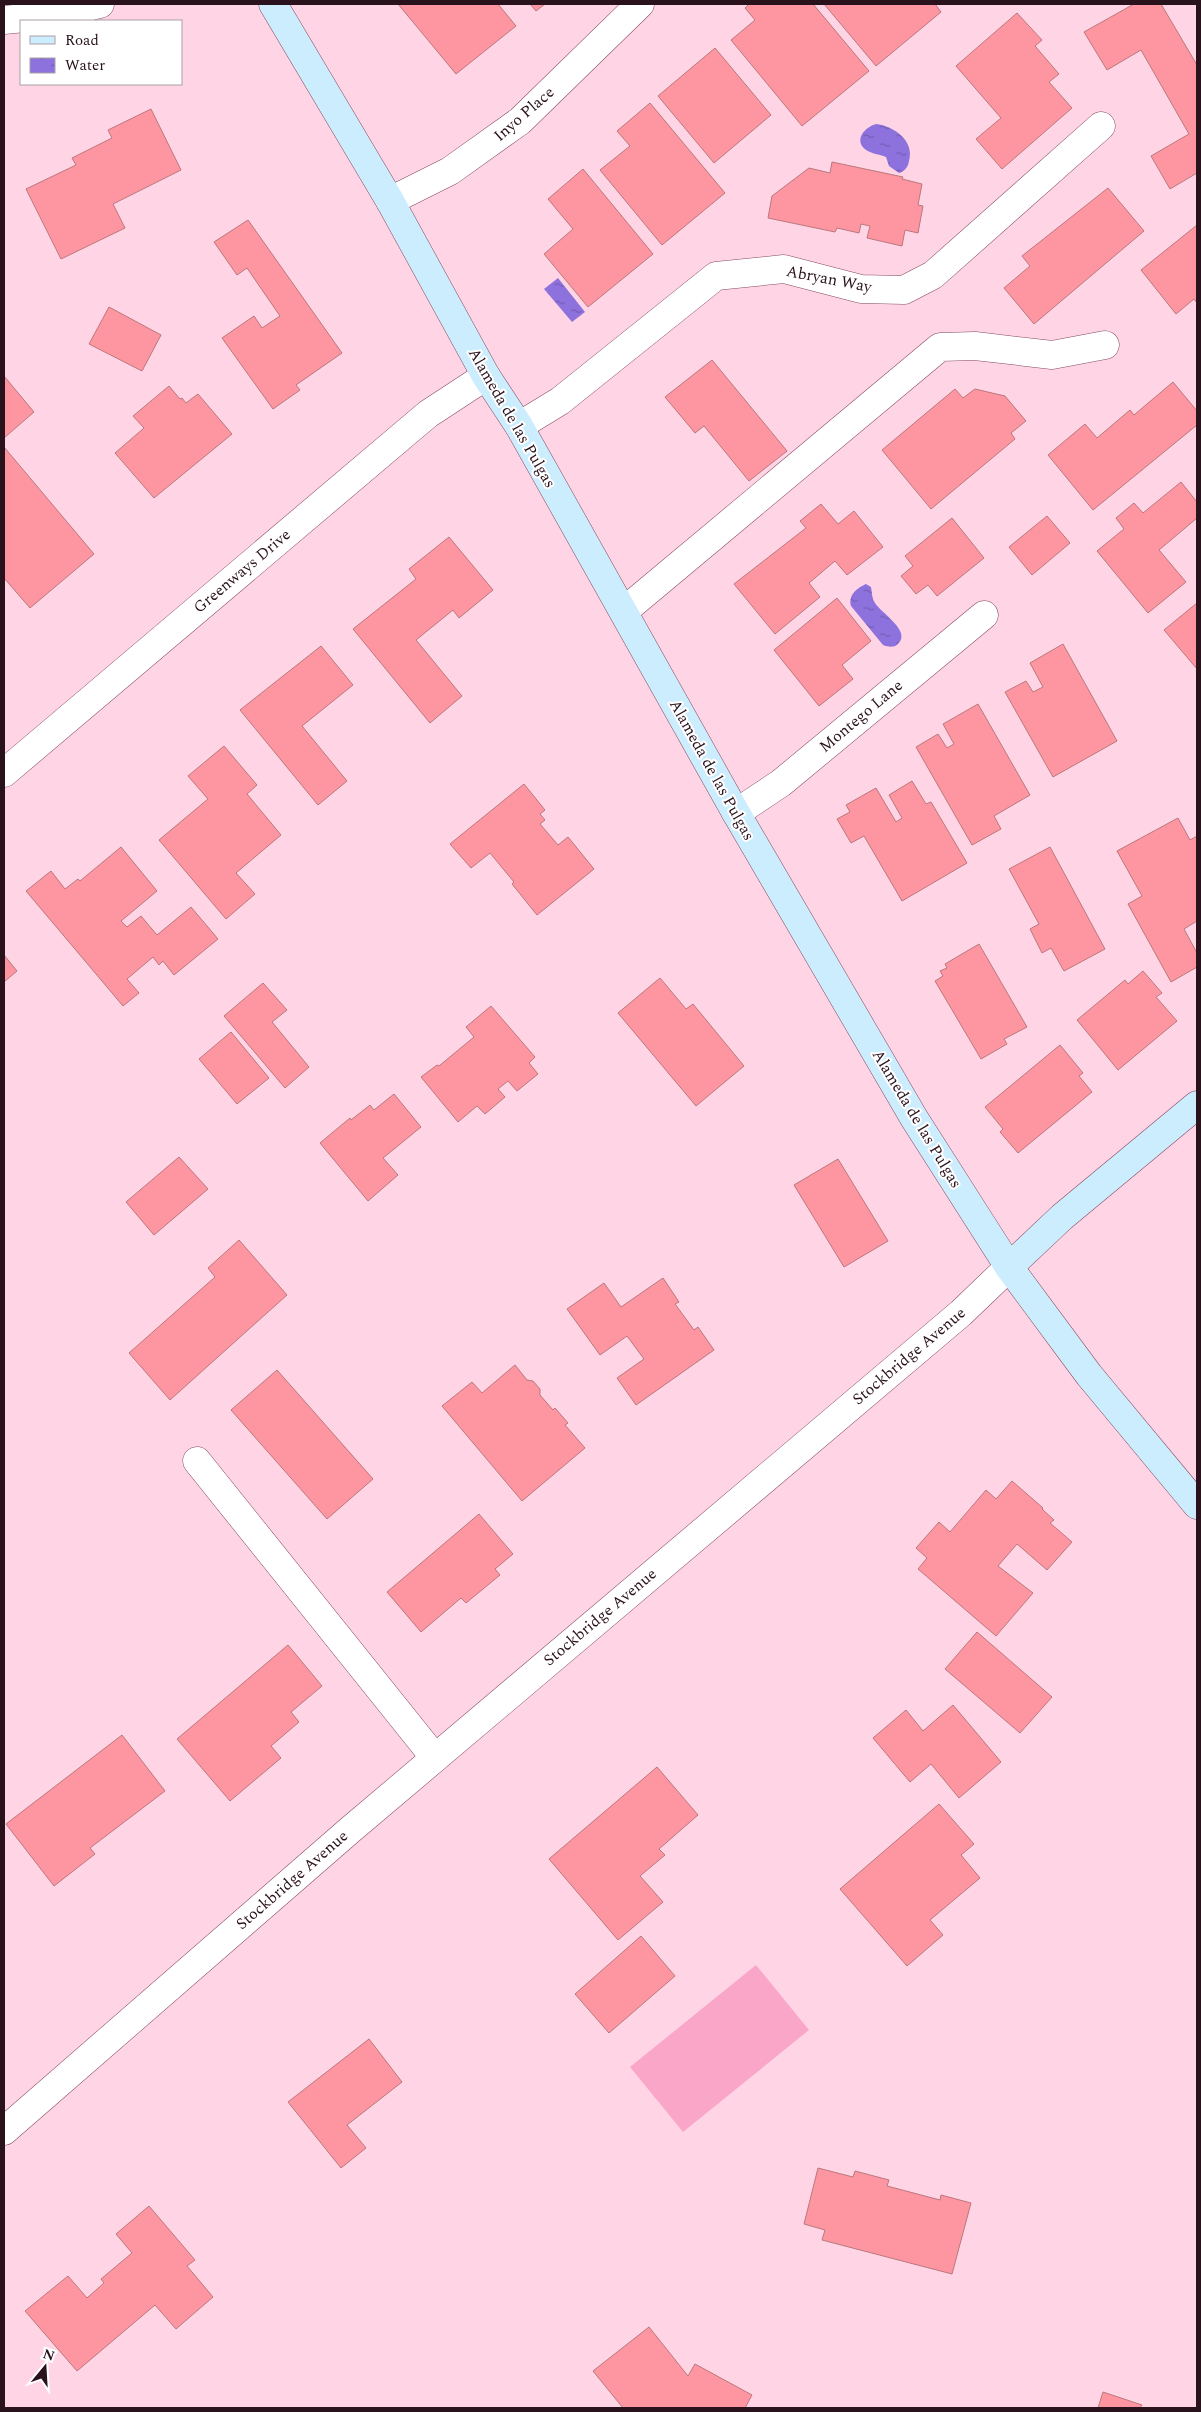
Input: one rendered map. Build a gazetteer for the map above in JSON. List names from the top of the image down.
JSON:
{
  "streets": {
    "main road": ["Alameda de las Pulgas", "Stockbridge Avenue"],
    "street": [
      "Inyo Place",
      "Abryan Way",
      "Greenways Drive",
      "Montego Lane"
    ]
  },
  "crossings": [
    ["Inyo Place", "Alameda de las Pulgas"],
    ["Abryan Way", "Alameda de las Pulgas"],
    ["Alameda de las Pulgas", "Greenways Drive"],
    ["Alameda de las Pulgas", "Montego Lane"],
    ["Alameda de las Pulgas", "Stockbridge Avenue"]
  ],
  "legend": ["Road", "Water"],
  "north": "top"
}
